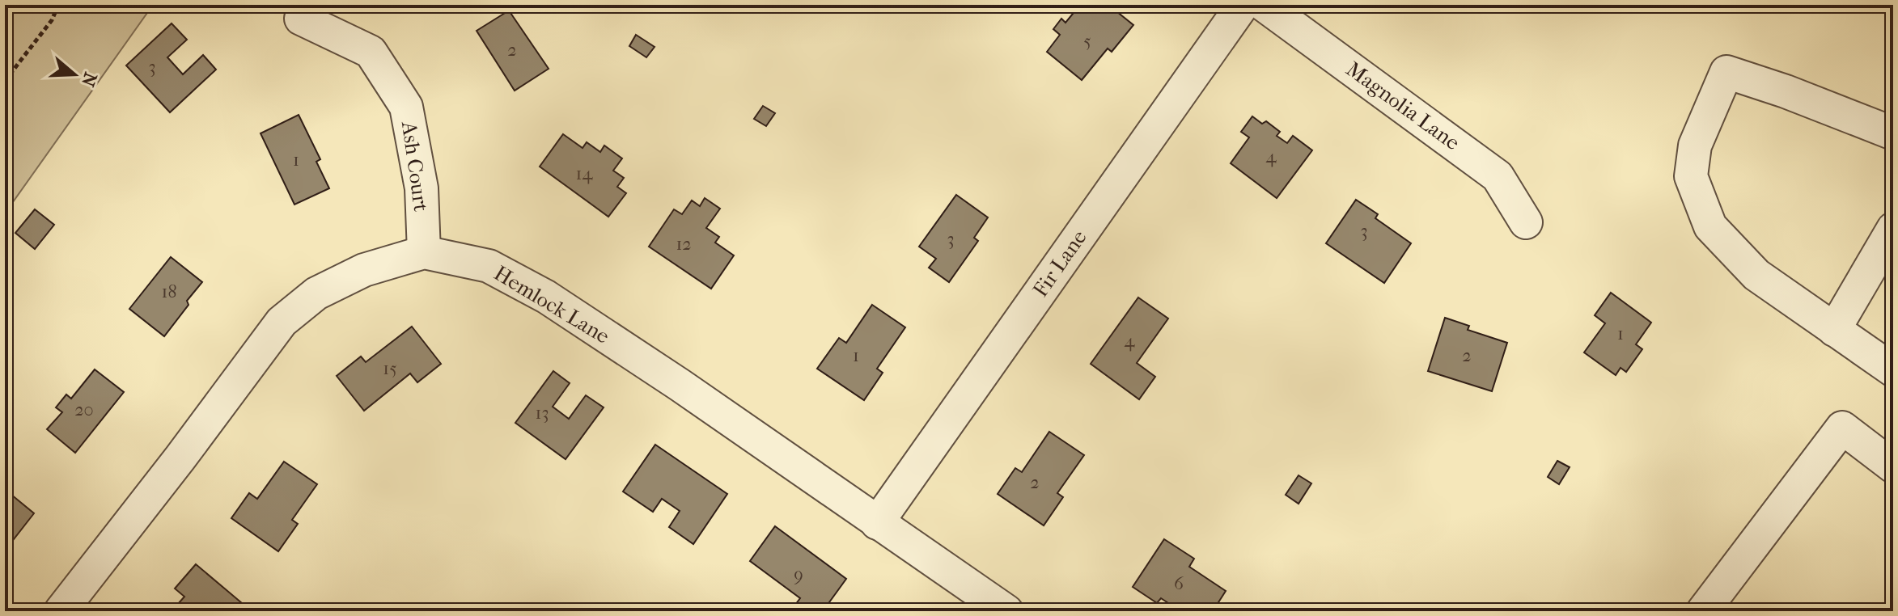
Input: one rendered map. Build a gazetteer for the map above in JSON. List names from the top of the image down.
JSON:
{
  "streets": {
    "street": [
      "Magnolia Lane",
      "Ash Court",
      "Fir Lane",
      "Hemlock Lane"
    ]
  },
  "crossings": [
    ["Ash Court", "Hemlock Lane"],
    ["Fir Lane", "Hemlock Lane"]
  ],
  "house_numbers": [
    "5",
    "2",
    "3",
    "4",
    "1",
    "14",
    "3",
    "3",
    "12",
    "18",
    "1",
    "4",
    "1",
    "2",
    "15",
    "20",
    "13",
    "2",
    "9",
    "6"
  ],
  "north": "right"
}
